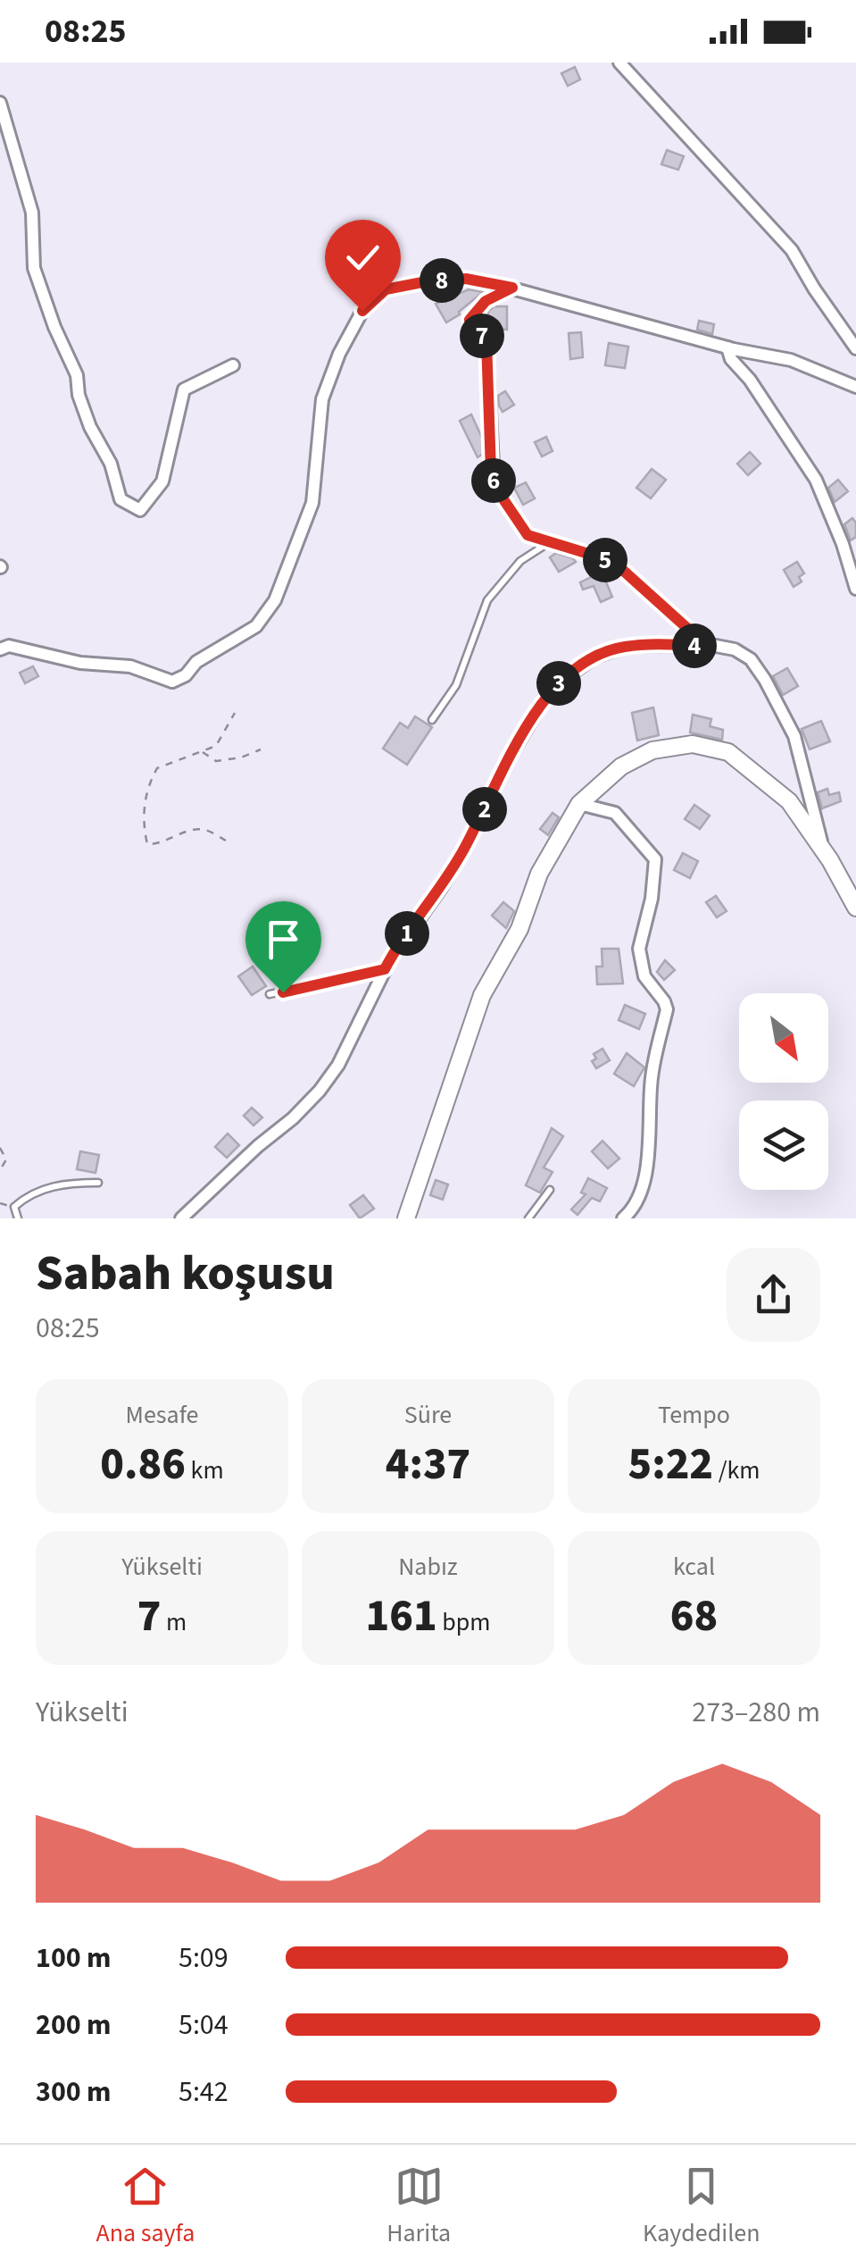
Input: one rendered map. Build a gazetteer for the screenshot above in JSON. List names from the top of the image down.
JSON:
{
  "north": "bottom right",
  "page": {
    "status": "08:25",
    "pins": [
      "8",
      "7",
      "6",
      "5",
      "4",
      "3",
      "2",
      "1"
    ],
    "heading": ["Sabah koşusu", "08:25"],
    "stats": [
      ["Mesafe", "0.86 km"],
      ["Süre", "4:37"],
      ["Tempo", "5:22 /km"],
      ["Yükselti", "7 m"],
      ["Nabız", "161 bpm"],
      ["kcal", "68"]
    ],
    "chart": ["Yükselti", "273–280 m"],
    "list": [
      {
        "name": "100 m",
        "note": "5:09"
      },
      {
        "name": "200 m",
        "note": "5:04"
      },
      {
        "name": "300 m",
        "note": "5:42"
      }
    ],
    "tabs": ["Ana sayfa", "Harita", "Kaydedilen"]
  }
}
